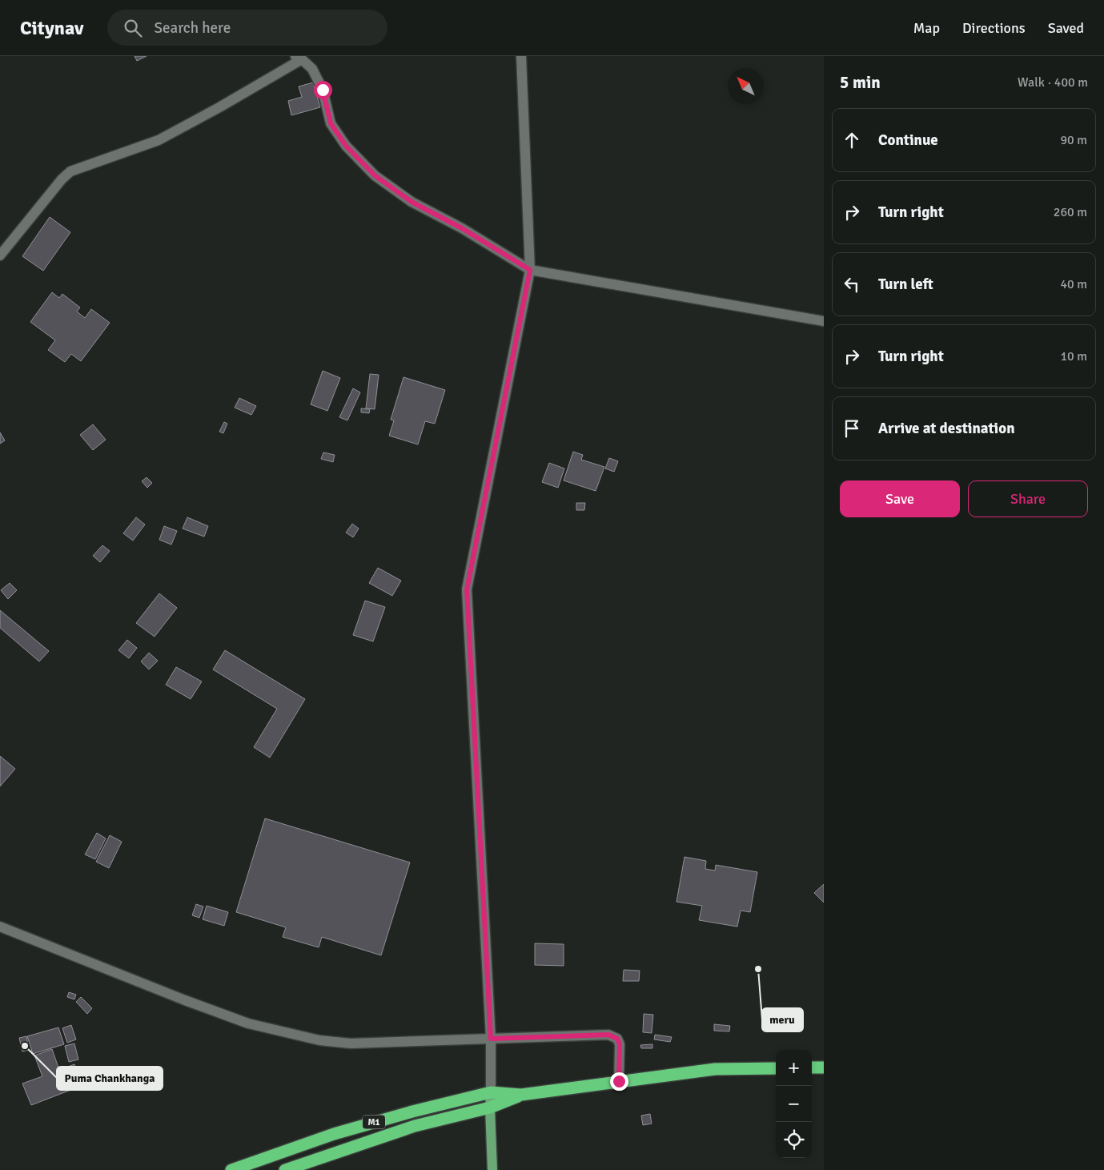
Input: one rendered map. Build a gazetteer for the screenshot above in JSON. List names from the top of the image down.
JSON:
{
  "streets": {
    "highway": ["M1"]
  },
  "places": ["meru", "Puma Chankhanga"],
  "north": "top left",
  "page": {
    "header": "Citynav",
    "search": "Search here",
    "nav": ["Map", "Directions", "Saved"],
    "heading": ["5 min", "Walk · 400 m"],
    "list": [
      ["Continue", "90 m"],
      ["Turn right", "260 m"],
      ["Turn left", "40 m"],
      ["Turn right", "10 m"],
      "Arrive at destination"
    ],
    "buttons": ["Save", "Share"],
    "map_buttons": ["+", "−"]
  }
}
